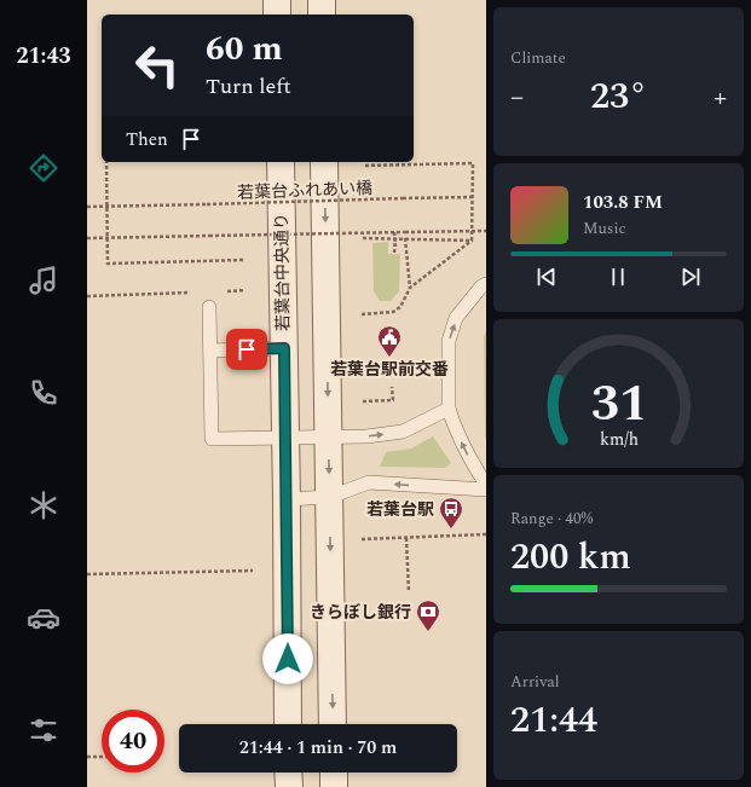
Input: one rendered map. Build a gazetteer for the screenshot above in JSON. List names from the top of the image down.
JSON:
{
  "streets": {
    "street": ["若葉台中央通り"],
    "path": ["若葉台ふれあい橋"]
  },
  "places": {
    "public building": ["若葉台駅前交番"],
    "bus stop": ["若葉台駅"],
    "bank": ["きらぼし銀行"]
  },
  "page": {
    "tabs": "21:43",
    "tile": [
      "Climate",
      ["Range · 40%", "200 km"],
      ["Arrival", "21:44"]
    ],
    "turn": ["60 m", "Turn left"],
    "heat": ["−", "23°", "+"],
    "then": "Then",
    "song": ["103.8 FM", "Music"],
    "limit": "40",
    "trip": "21:44 · 1 min · 70 m",
    "gauge": ["31", "km/h"]
  }
}
